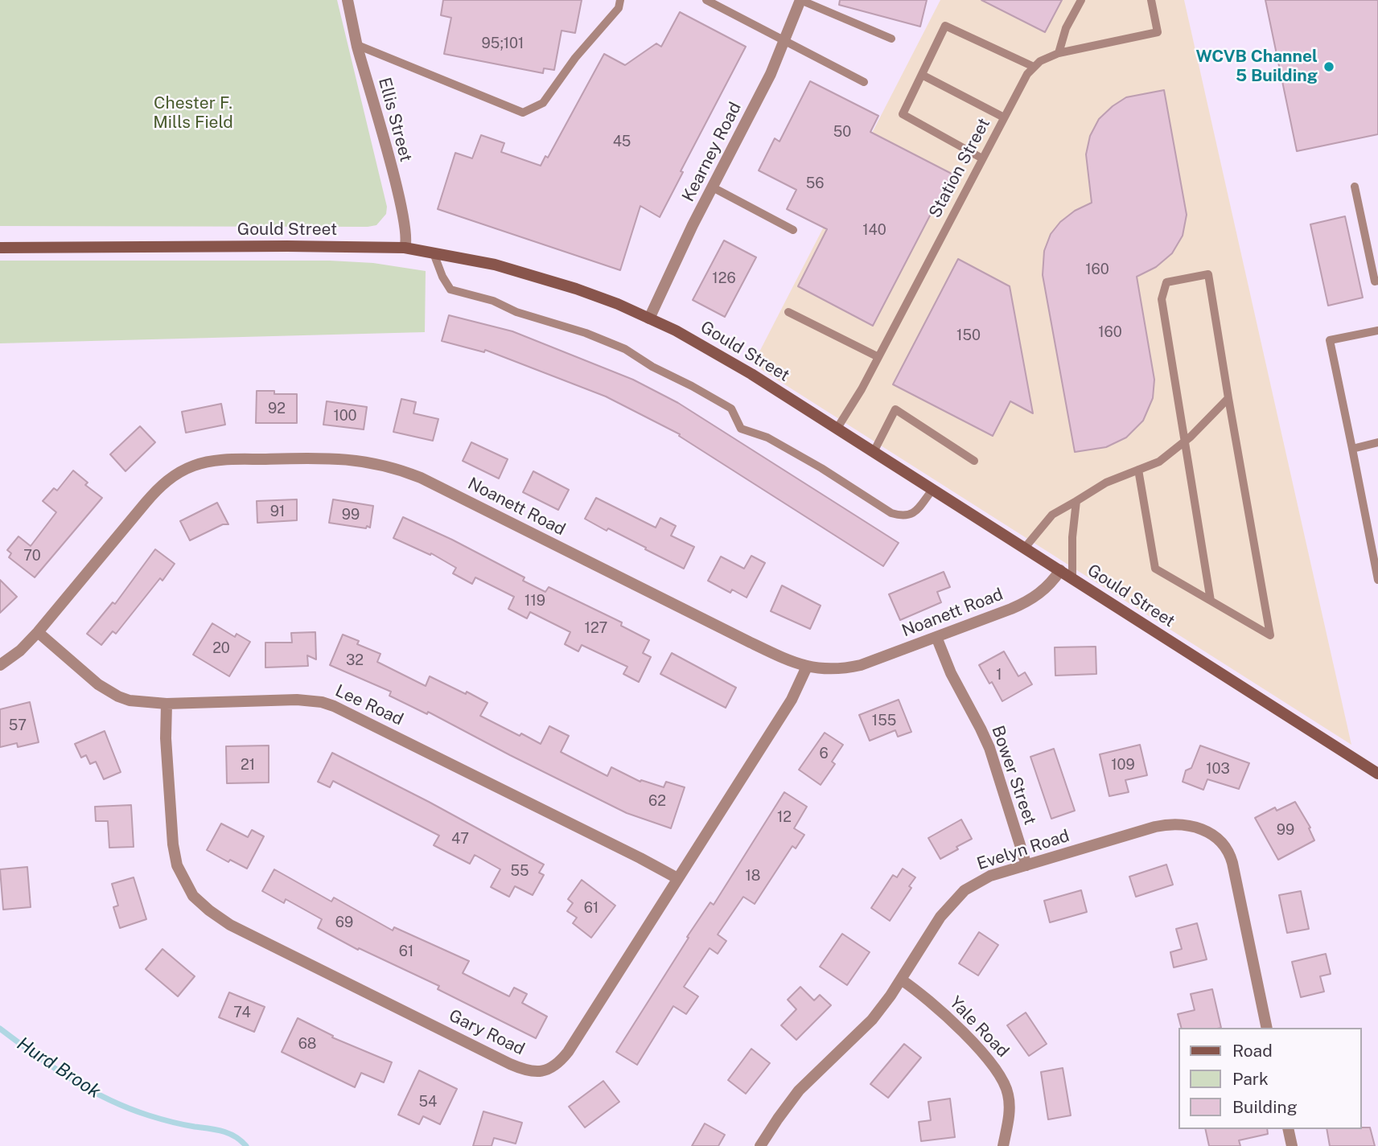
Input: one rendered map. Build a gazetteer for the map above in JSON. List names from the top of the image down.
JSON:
{
  "streets": {
    "main road": ["Gould Street"],
    "street": [
      "Ellis Street",
      "Kearney Road",
      "Noanett Road",
      "Lee Road",
      "Bower Street",
      "Evelyn Road",
      "Yale Road",
      "Gary Road"
    ],
    "lane": ["Station Street"]
  },
  "crossings": [
    ["Ellis Street", "Gould Street"],
    ["Kearney Road", "Gould Street"],
    ["Station Street", "Gould Street"],
    ["Gould Street", "Noanett Road"],
    ["Noanett Road", "Lee Road"],
    ["Noanett Road", "Bower Street"],
    ["Noanett Road", "Gary Road"],
    ["Lee Road", "Gary Road"],
    ["Bower Street", "Evelyn Road"],
    ["Evelyn Road", "Yale Road"]
  ],
  "water": ["Hurd Brook"],
  "parks": ["Chester F. Mills Field"],
  "places": ["WCVB Channel 5 Building"],
  "house_numbers": [
    "95;101",
    "50",
    "45",
    "56",
    "140",
    "160",
    "126",
    "160",
    "150",
    "92",
    "100",
    "91",
    "99",
    "70",
    "119",
    "127",
    "20",
    "32",
    "1",
    "155",
    "57",
    "6",
    "21",
    "109",
    "103",
    "62",
    "12",
    "99",
    "47",
    "55",
    "18",
    "61",
    "69",
    "61",
    "74",
    "68",
    "54"
  ],
  "legend": ["Road", "Park", "Building"]
}
